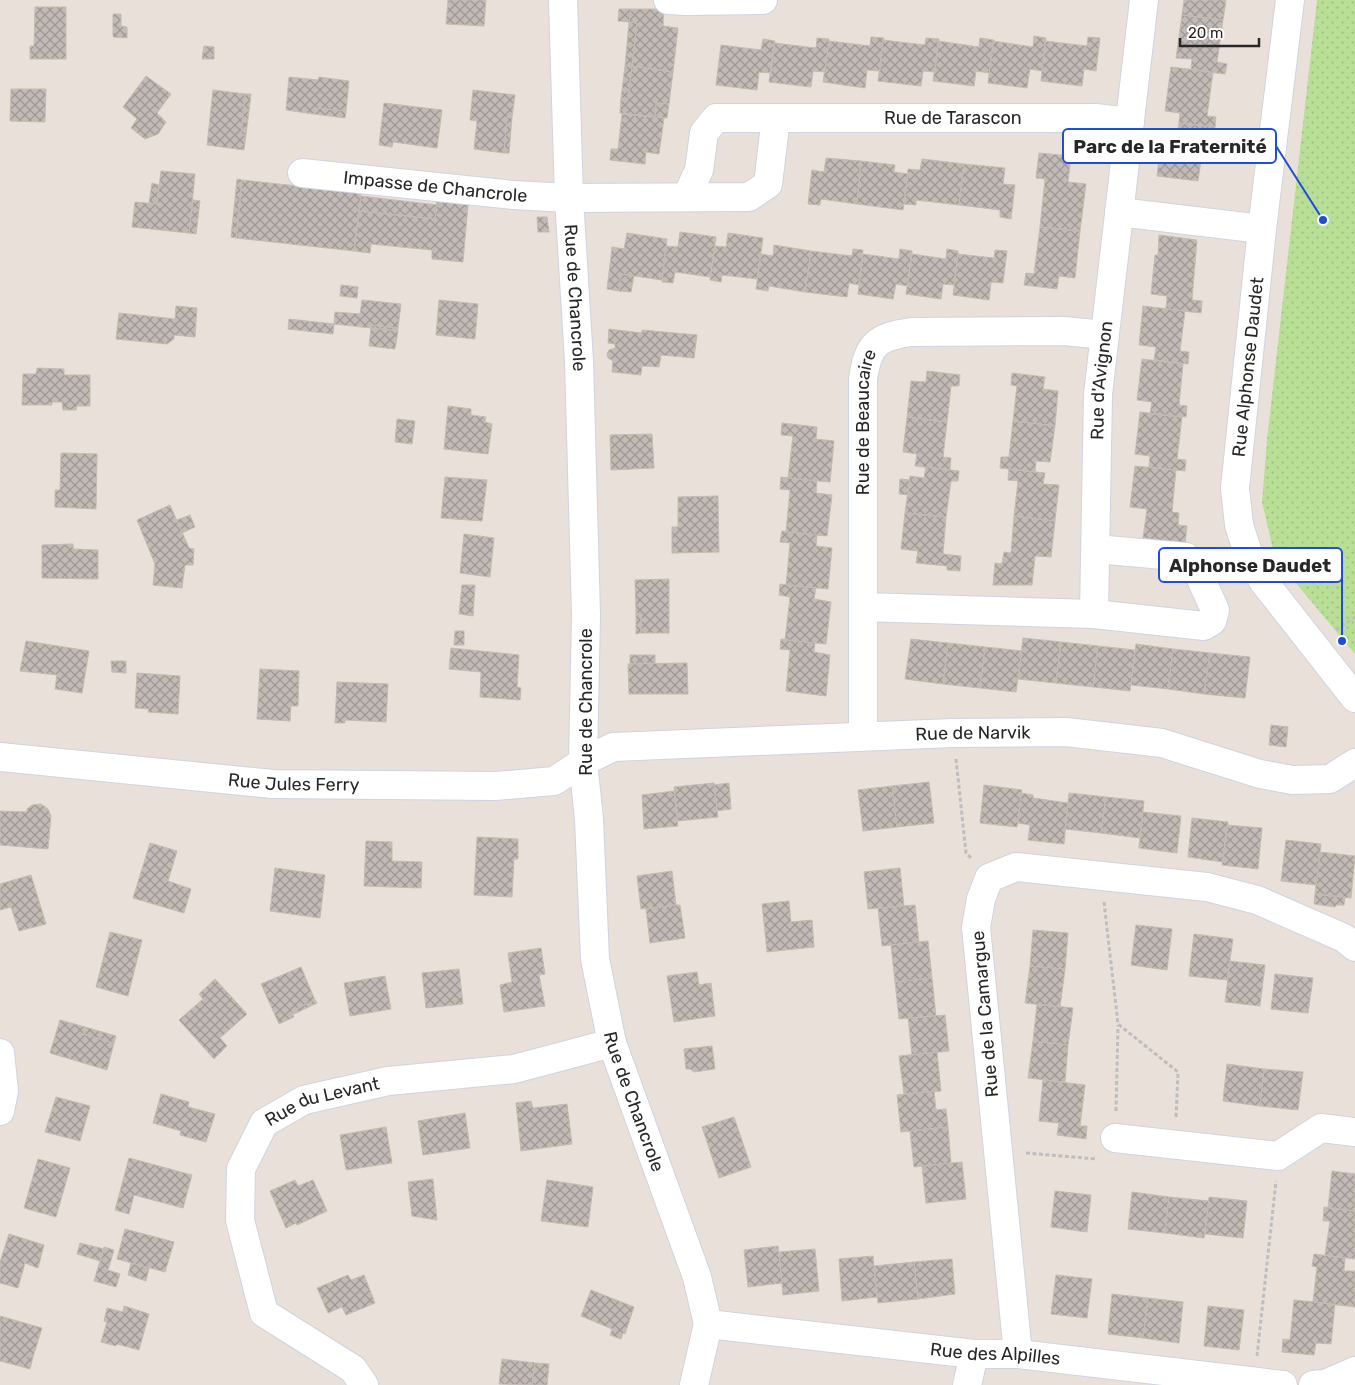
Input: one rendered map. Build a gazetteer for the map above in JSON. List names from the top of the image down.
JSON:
{
  "streets": {
    "street": [
      "Rue de Tarascon",
      "Impasse de Chancrole",
      "Rue de Chancrole",
      "Rue Alphonse Daudet",
      "Rue d'Avignon",
      "Rue de Beaucaire",
      "Rue de Narvik",
      "Rue Jules Ferry",
      "Rue de la Camargue",
      "Rue du Levant",
      "Rue des Alpilles"
    ]
  },
  "crossings": [
    ["Rue de Tarascon", "Rue d'Avignon"],
    ["Impasse de Chancrole", "Rue de Chancrole"],
    ["Rue de Chancrole", "Rue de Narvik"],
    ["Rue de Chancrole", "Rue Jules Ferry"],
    ["Rue de Chancrole", "Rue du Levant"],
    ["Rue de Chancrole", "Rue des Alpilles"],
    ["Rue d'Avignon", "Rue de Beaucaire"],
    ["Rue de Beaucaire", "Rue de Narvik"],
    ["Rue de Narvik", "Rue Jules Ferry"],
    ["Rue de la Camargue", "Rue des Alpilles"]
  ],
  "places": ["Parc de la Fraternité", "Alphonse Daudet"],
  "scale_bar": "20 m"
}
